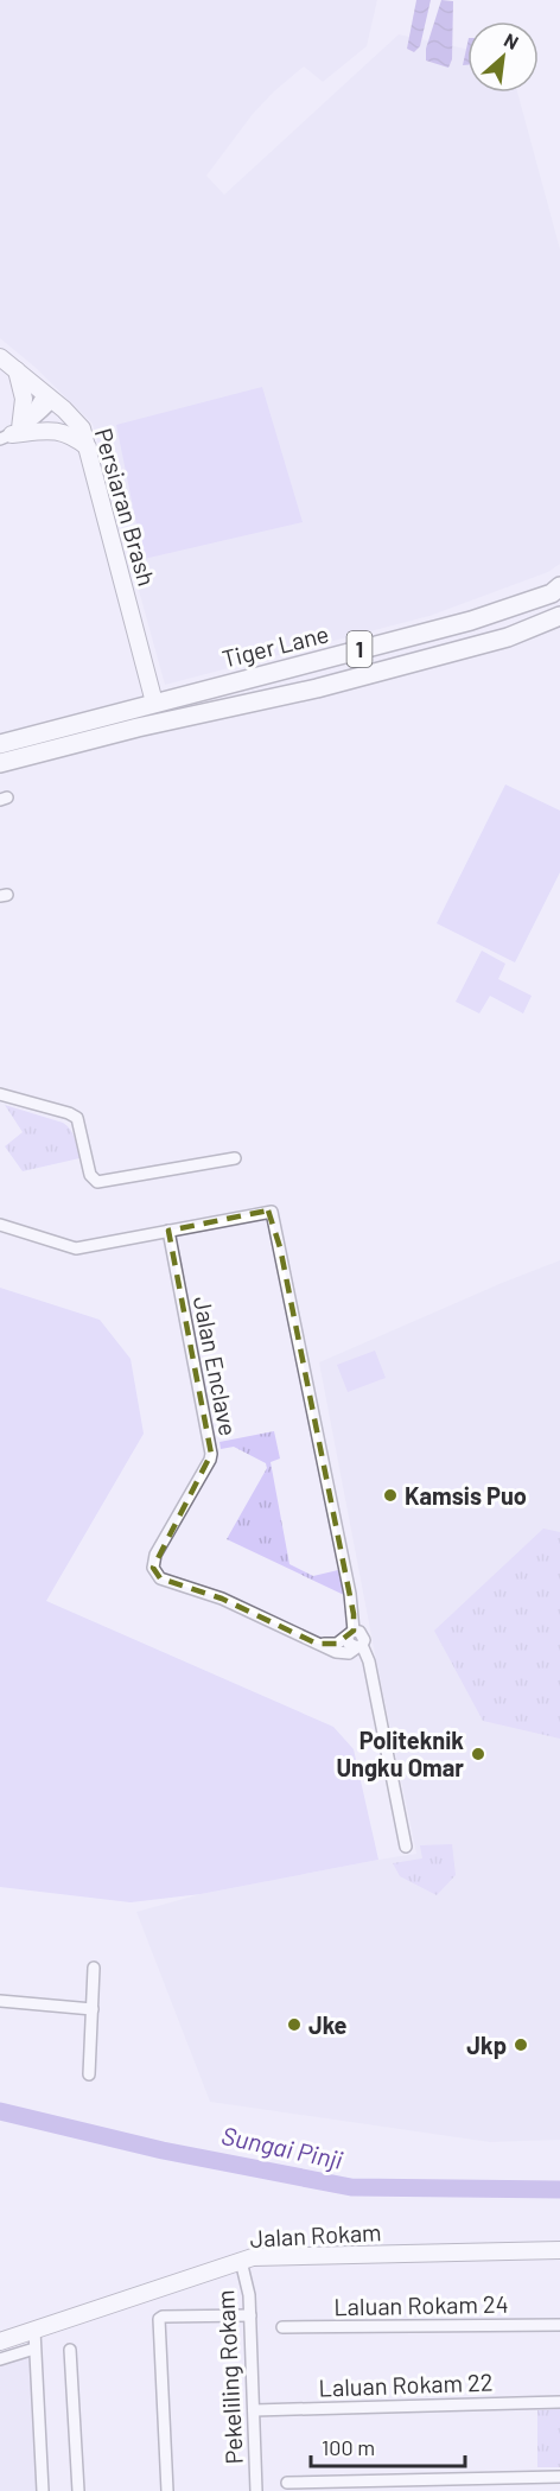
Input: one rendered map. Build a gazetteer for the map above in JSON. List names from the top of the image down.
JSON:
{
  "streets": {
    "main road": [
      "Persiaran Brash",
      "Tiger Lane",
      "1",
      "Jalan Rokam"
    ],
    "street": [
      "Jalan Enclave",
      "Laluan Rokam 24",
      "Pekeliling Rokam",
      "Laluan Rokam 22"
    ]
  },
  "crossings": [
    ["Persiaran Brash", "Tiger Lane"],
    ["Jalan Rokam", "Pekeliling Rokam"],
    ["Pekeliling Rokam", "Laluan Rokam 22"]
  ],
  "water": ["Sungai Pinji"],
  "places": [
    "Kamsis Puo",
    "Politeknik Ungku Omar",
    "Jke",
    "Jkp"
  ],
  "scale_bar": "100 m",
  "north": "top right"
}
